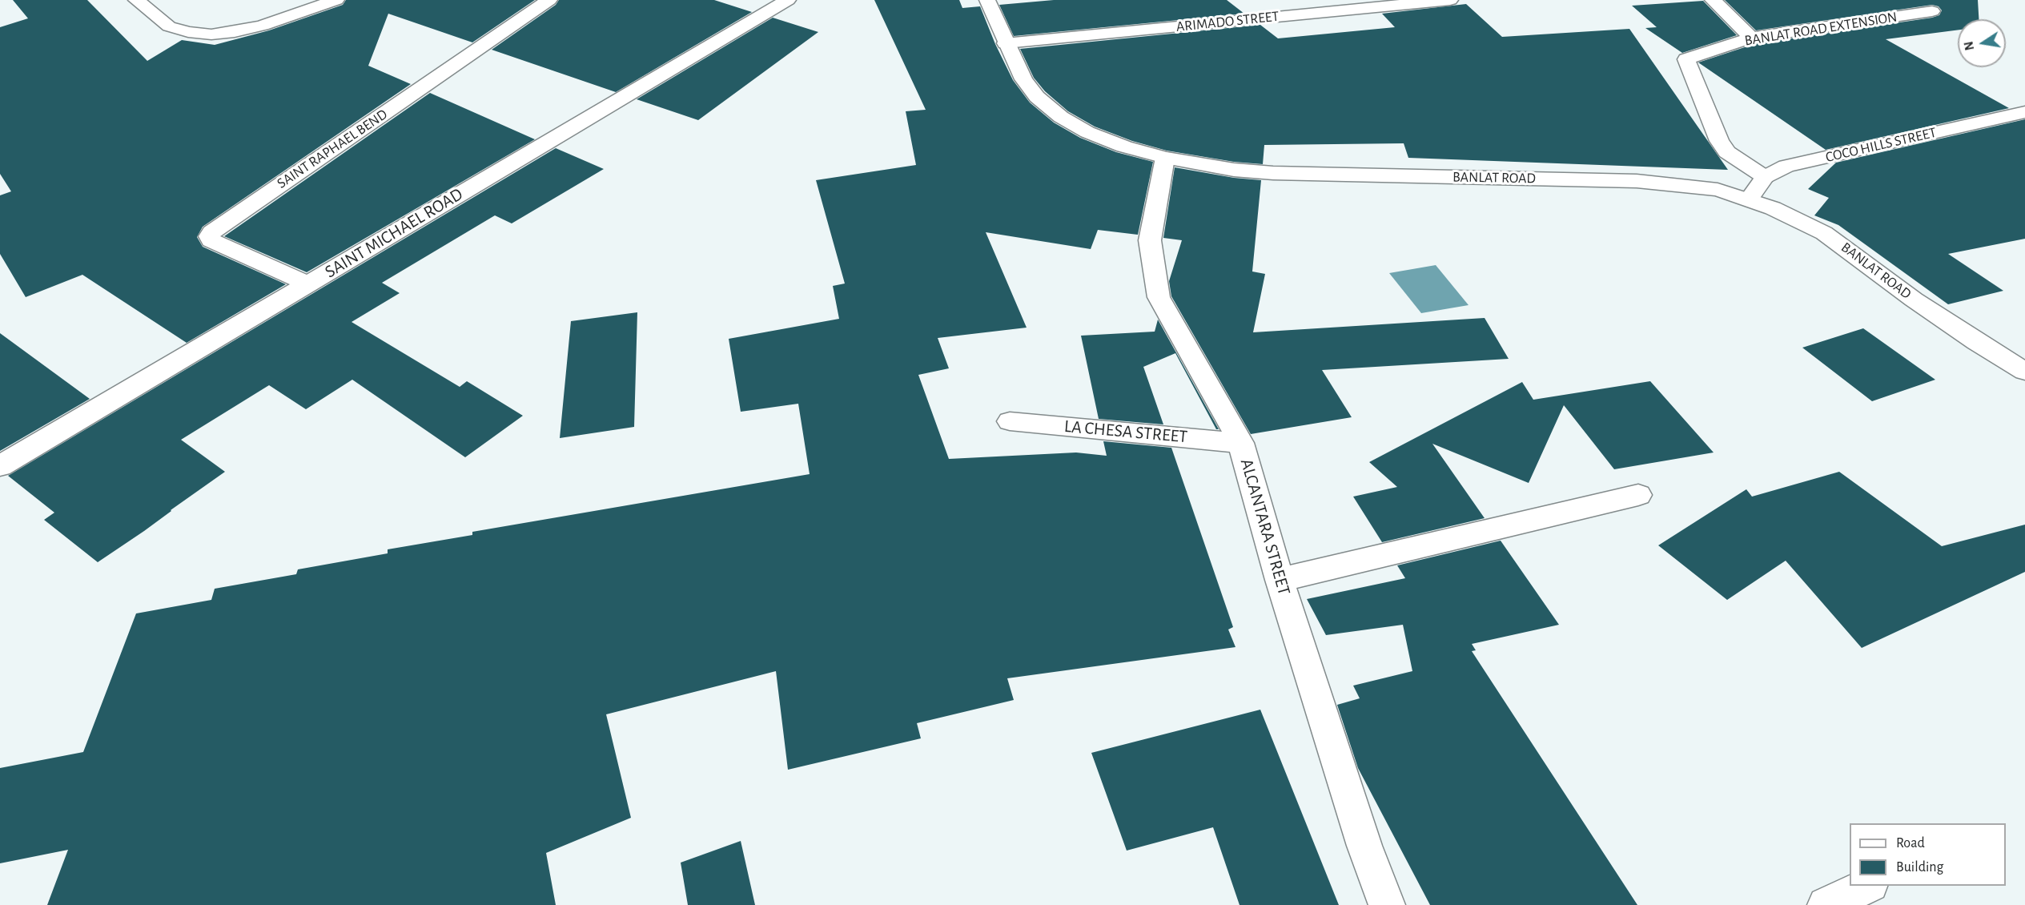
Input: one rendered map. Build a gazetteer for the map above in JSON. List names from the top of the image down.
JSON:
{
  "streets": {
    "street": [
      "ARIMADO STREET",
      "BANLAT ROAD EXTENSION",
      "COCO HILLS STREET",
      "SAINT RAPHAEL BEND",
      "BANLAT ROAD",
      "SAINT MICHAEL ROAD",
      "LA CHESA STREET",
      "ALCANTARA STREET"
    ]
  },
  "crossings": [
    ["ARIMADO STREET", "BANLAT ROAD"],
    ["BANLAT ROAD EXTENSION", "COCO HILLS STREET"],
    ["COCO HILLS STREET", "BANLAT ROAD"],
    ["SAINT RAPHAEL BEND", "SAINT MICHAEL ROAD"],
    ["BANLAT ROAD", "ALCANTARA STREET"],
    ["LA CHESA STREET", "ALCANTARA STREET"]
  ],
  "legend": ["Road", "Building"],
  "north": "left"
}
